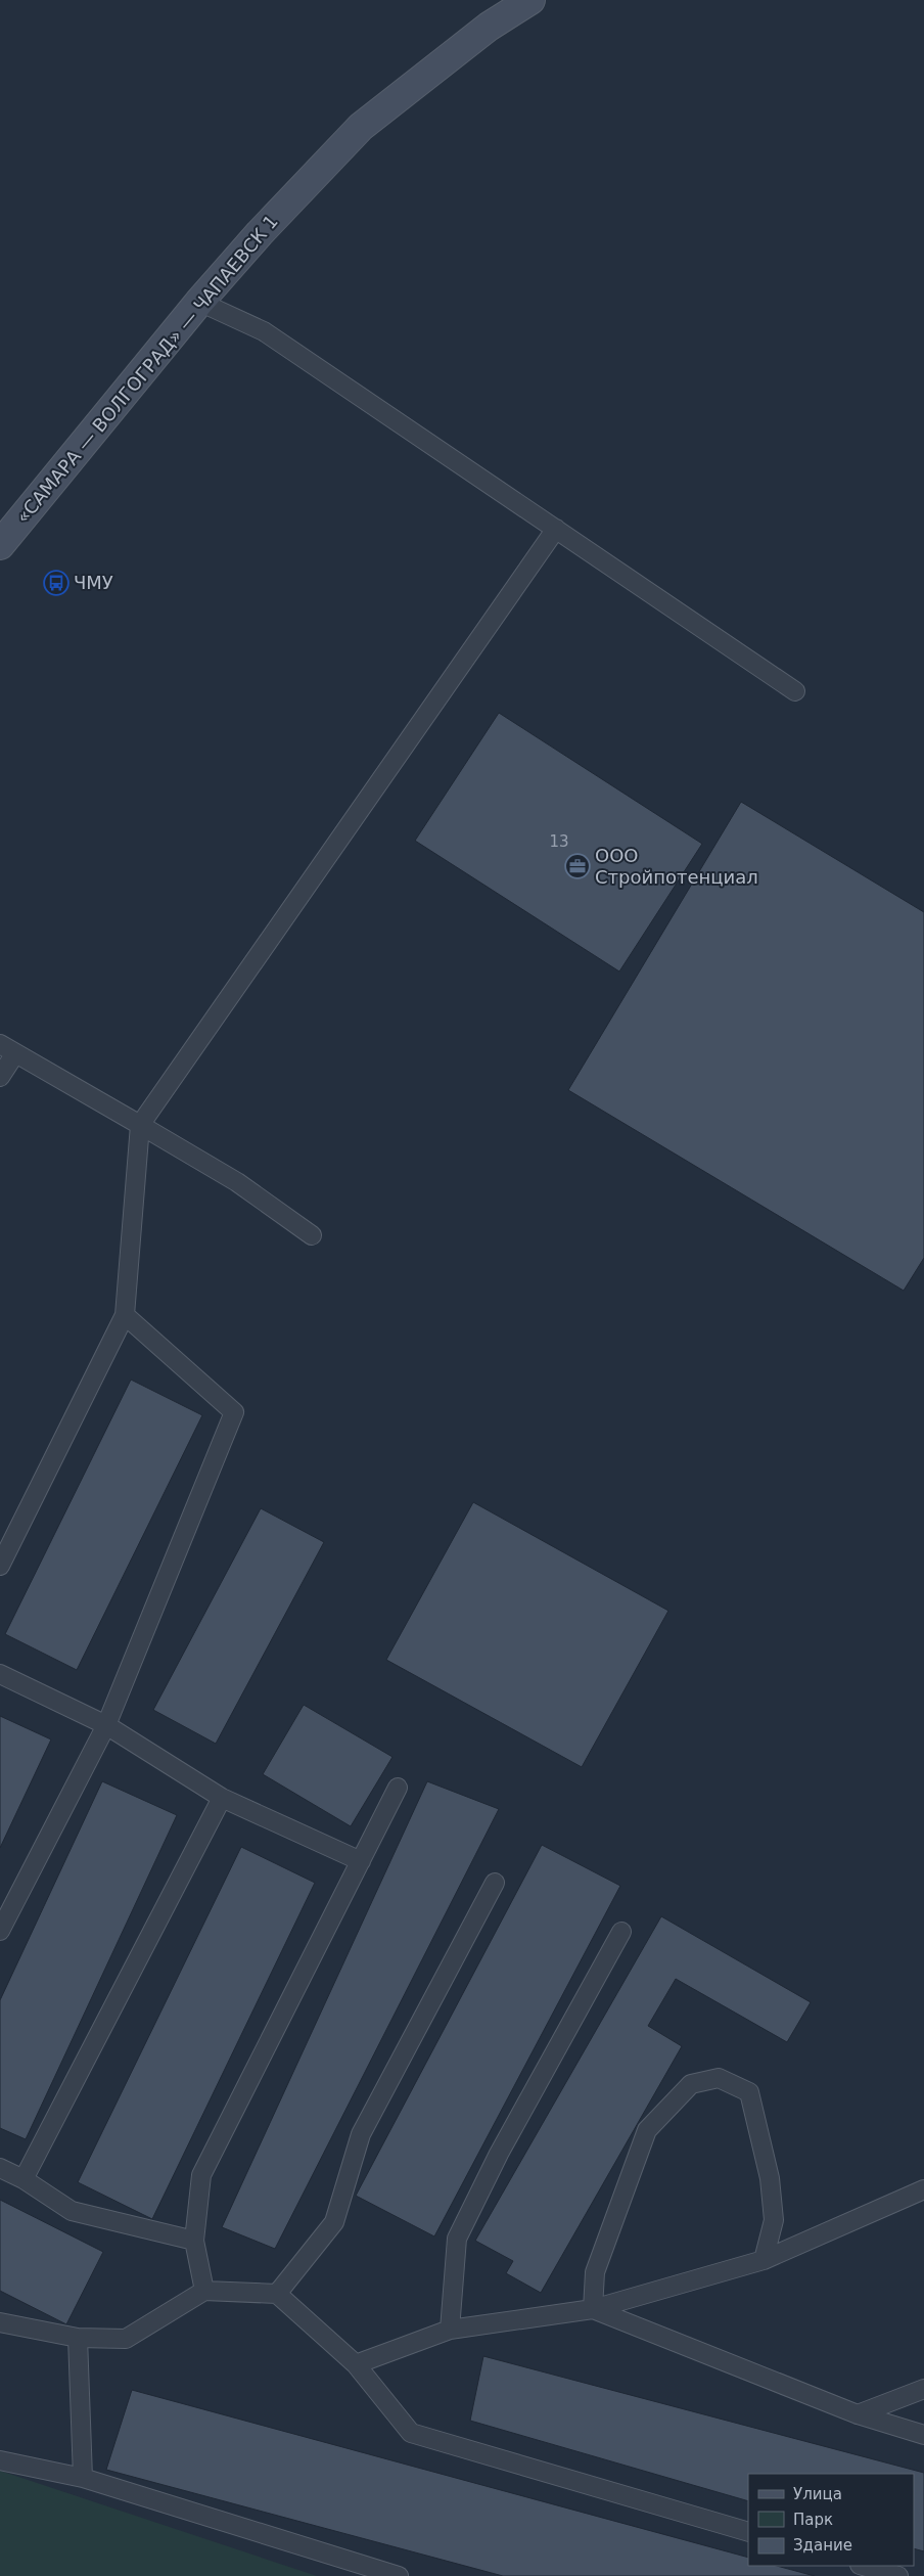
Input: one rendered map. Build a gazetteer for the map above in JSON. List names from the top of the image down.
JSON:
{
  "streets": {
    "main road": ["«САМАРА — ВОЛГОГРАД» — ЧАПАЕВСК 1"]
  },
  "places": {
    "bus stop": ["ЧМУ"],
    "office": ["ООО Стройпотенциал"]
  },
  "house_numbers": ["13"],
  "legend": ["Улица", "Парк", "Здание"]
}
